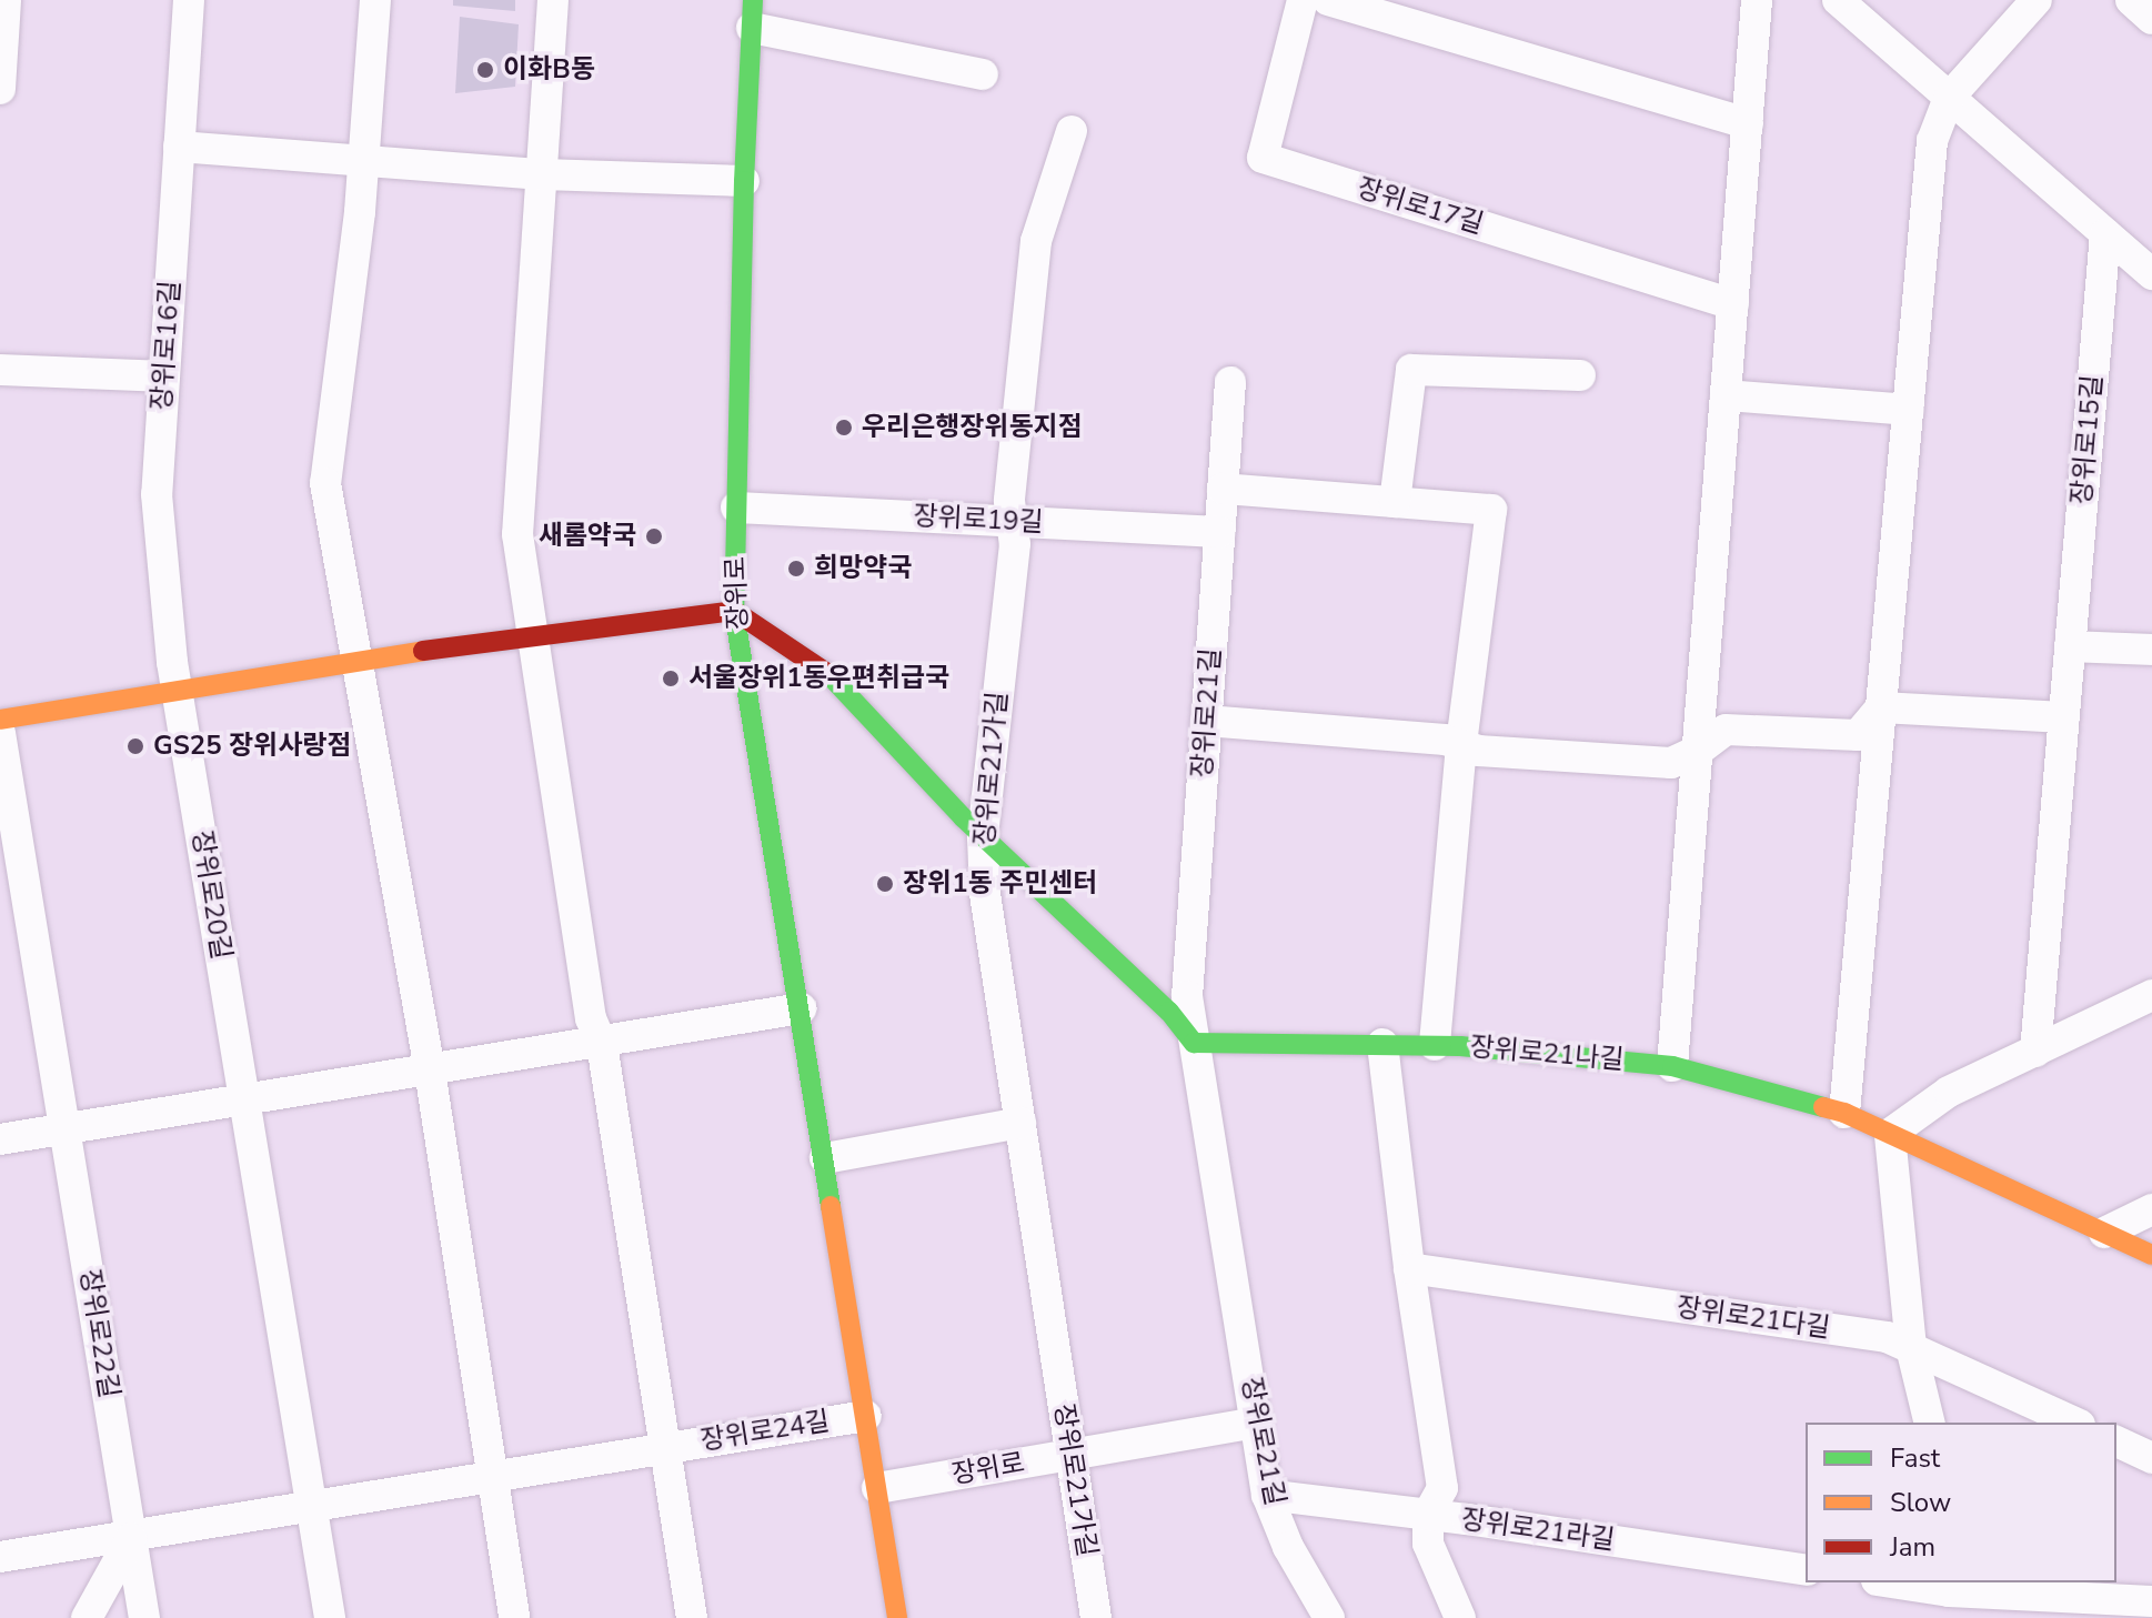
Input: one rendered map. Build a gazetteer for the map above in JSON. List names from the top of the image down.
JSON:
{
  "streets": {
    "street": [
      "장위로17길",
      "장위로16길",
      "장위로15길",
      "장위로19길",
      "장위로",
      "장위로21길",
      "장위로21가길",
      "장위로20길",
      "장위로21나길",
      "장위로21다길",
      "장위로22길",
      "장위로24길",
      "장위로21라길"
    ]
  },
  "crossings": [
    ["장위로16길", "장위로20길"],
    ["장위로19길", "장위로"],
    ["장위로19길", "장위로21길"],
    ["장위로19길", "장위로21가길"],
    ["장위로", "장위로21길"],
    ["장위로", "장위로21가길"],
    ["장위로", "장위로24길"],
    ["장위로21길", "장위로21가길"],
    ["장위로21길", "장위로21나길"],
    ["장위로21길", "장위로21라길"],
    ["장위로22길", "장위로24길"]
  ],
  "places": [
    "이화B동",
    "우리은행장위동지점",
    "새롬약국",
    "희망약국",
    "서울장위1동우편취급국",
    "GS25 장위사랑점",
    "장위1동 주민센터"
  ],
  "legend": ["Fast", "Slow", "Jam"]
}
